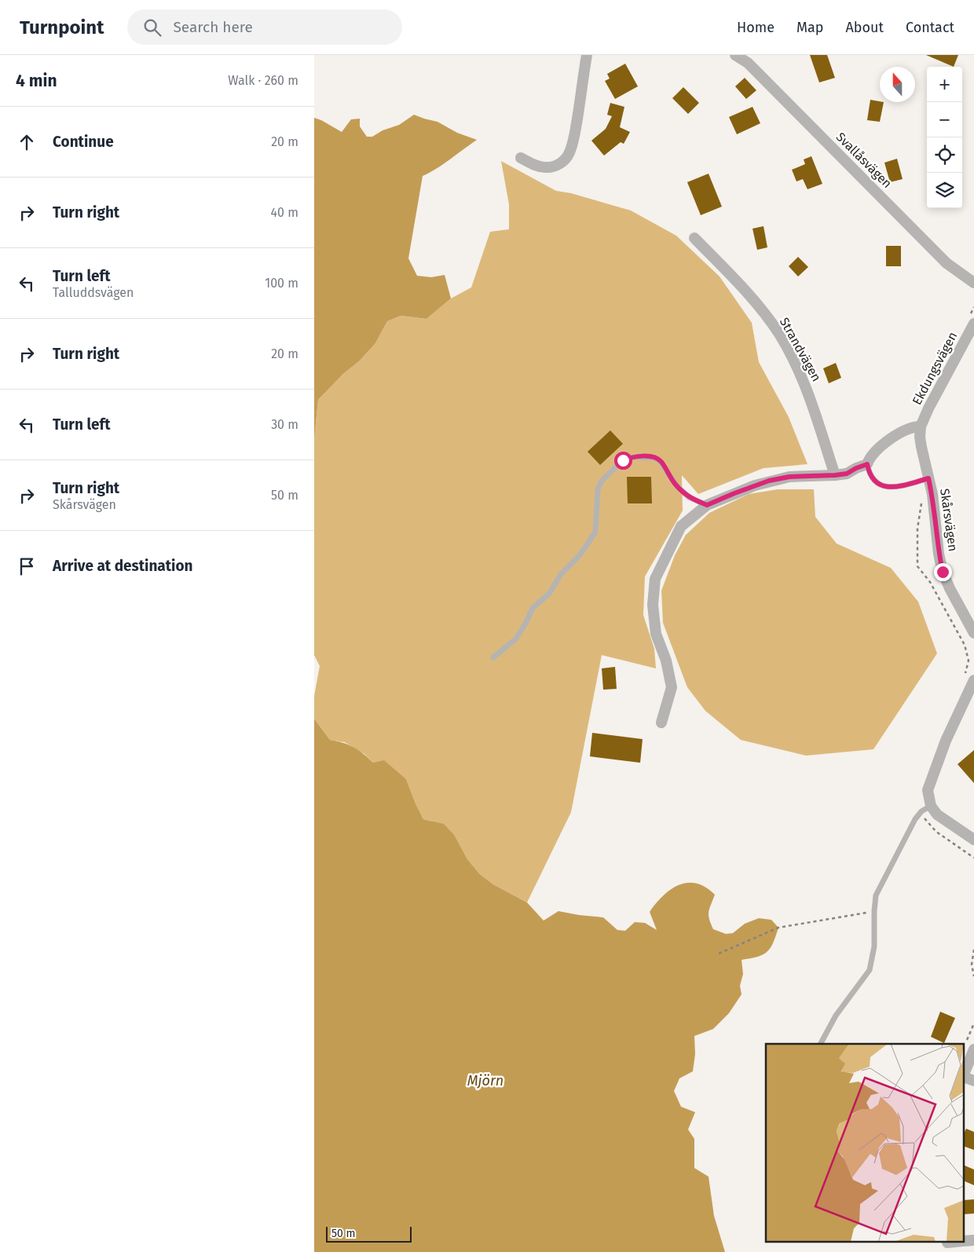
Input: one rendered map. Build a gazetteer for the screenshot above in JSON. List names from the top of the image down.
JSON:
{
  "streets": {
    "street": [
      "Svallåsvägen",
      "Strandvägen",
      "Ekdungsvägen",
      "Skårsvägen"
    ]
  },
  "crossings": [
    ["Ekdungsvägen", "Skårsvägen"]
  ],
  "water": ["Mjörn"],
  "scale_bar": "50 m",
  "north": "top",
  "page": {
    "header": "Turnpoint",
    "search": "Search here",
    "nav": [
      "Home",
      "Map",
      "About",
      "Contact"
    ],
    "heading": ["4 min", "Walk · 260 m"],
    "map_buttons": ["+", "−"],
    "list": [
      ["Continue", "20 m"],
      ["Turn right", "40 m"],
      ["Turn left", "Talluddsvägen", "100 m"],
      ["Turn right", "20 m"],
      ["Turn left", "30 m"],
      ["Turn right", "Skårsvägen", "50 m"],
      "Arrive at destination"
    ],
    "scale": "50 m"
  }
}
